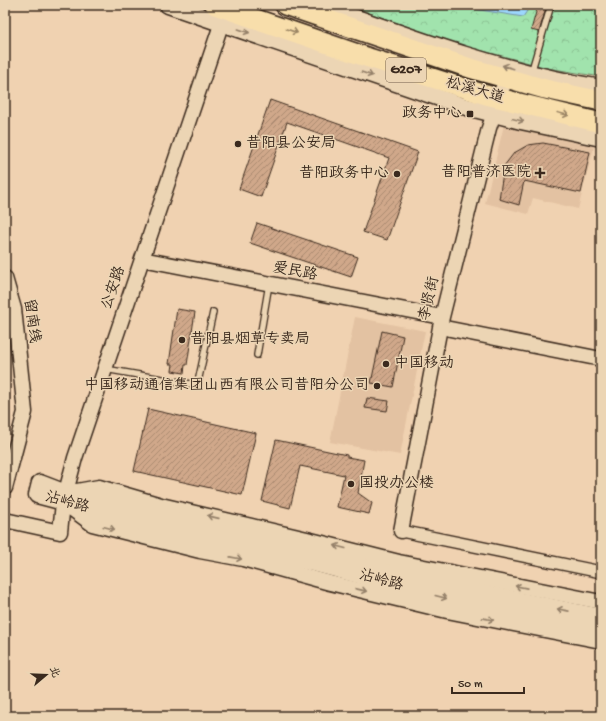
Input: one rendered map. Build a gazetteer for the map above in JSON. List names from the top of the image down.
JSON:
{
  "streets": {
    "highway": ["G207", "松溪大道"],
    "main road": ["沾岭路"],
    "street": [
      "爱民路",
      "公安路",
      "李贤街",
      "留南线"
    ]
  },
  "crossings": [
    ["松溪大道", "公安路"],
    ["松溪大道", "李贤街"],
    ["爱民路", "公安路"],
    ["爱民路", "李贤街"],
    ["公安路", "沾岭路"]
  ],
  "places": {
    "transit": ["政务中心"],
    "other": [
      "昔阳县公安局",
      "昔阳政务中心",
      "昔阳县烟草专卖局",
      "中国移动",
      "中国移动通信集团山西有限公司昔阳分公司",
      "国投办公楼"
    ],
    "health": ["昔阳普济医院"]
  },
  "scale_bar": "50 m",
  "north": "right"
}
